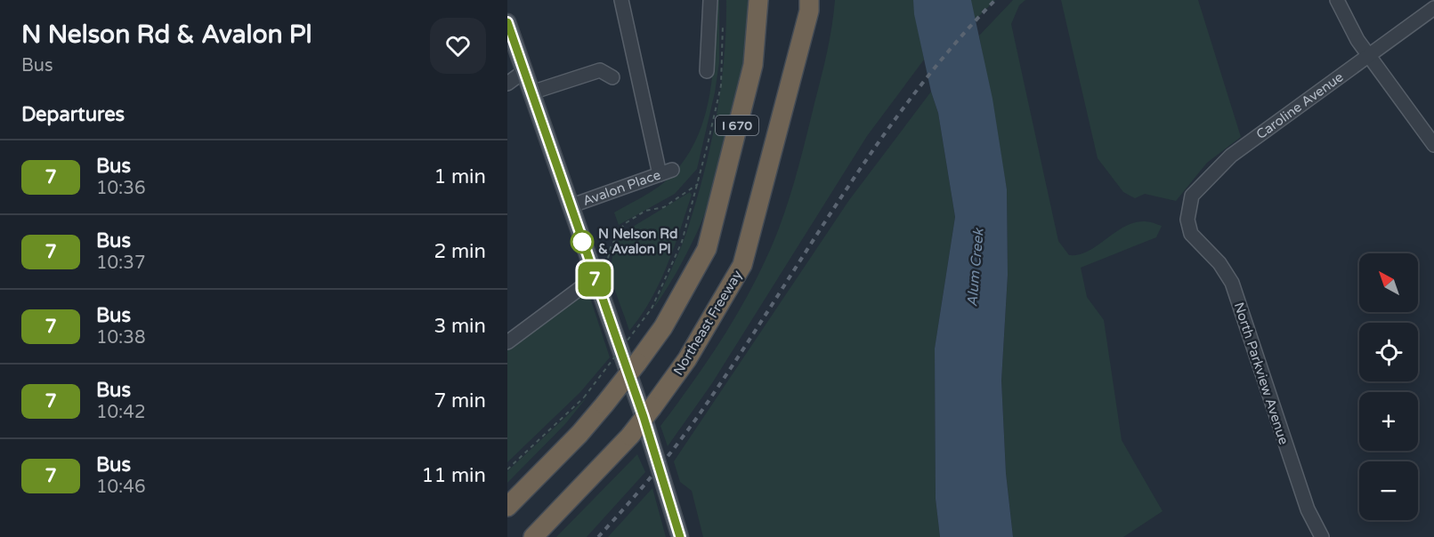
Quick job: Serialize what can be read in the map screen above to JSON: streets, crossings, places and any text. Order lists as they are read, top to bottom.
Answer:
{
  "streets": {
    "highway": ["I 670", "Northeast Freeway"],
    "street": ["Caroline Avenue", "Avalon Place", "North Parkview Avenue"]
  },
  "crossings": [
    ["Caroline Avenue", "North Parkview Avenue"]
  ],
  "water": ["Alum Creek"],
  "places": ["N Nelson Rd & Avalon Pl"],
  "lines": ["bus line 7"],
  "north": "top left",
  "page": {
    "heading": [
      ["N Nelson Rd & Avalon Pl", "Bus"],
      "Departures"
    ],
    "on_map": "7",
    "list": [
      {
        "mark": "7",
        "name": "Bus",
        "note": "10:36",
        "value": "1 min"
      },
      {
        "mark": "7",
        "name": "Bus",
        "note": "10:37",
        "value": "2 min"
      },
      {
        "mark": "7",
        "name": "Bus",
        "note": "10:38",
        "value": "3 min"
      },
      {
        "mark": "7",
        "name": "Bus",
        "note": "10:42",
        "value": "7 min"
      },
      {
        "mark": "7",
        "name": "Bus",
        "note": "10:46",
        "value": "11 min"
      }
    ],
    "map_buttons": ["+", "−"]
  }
}
